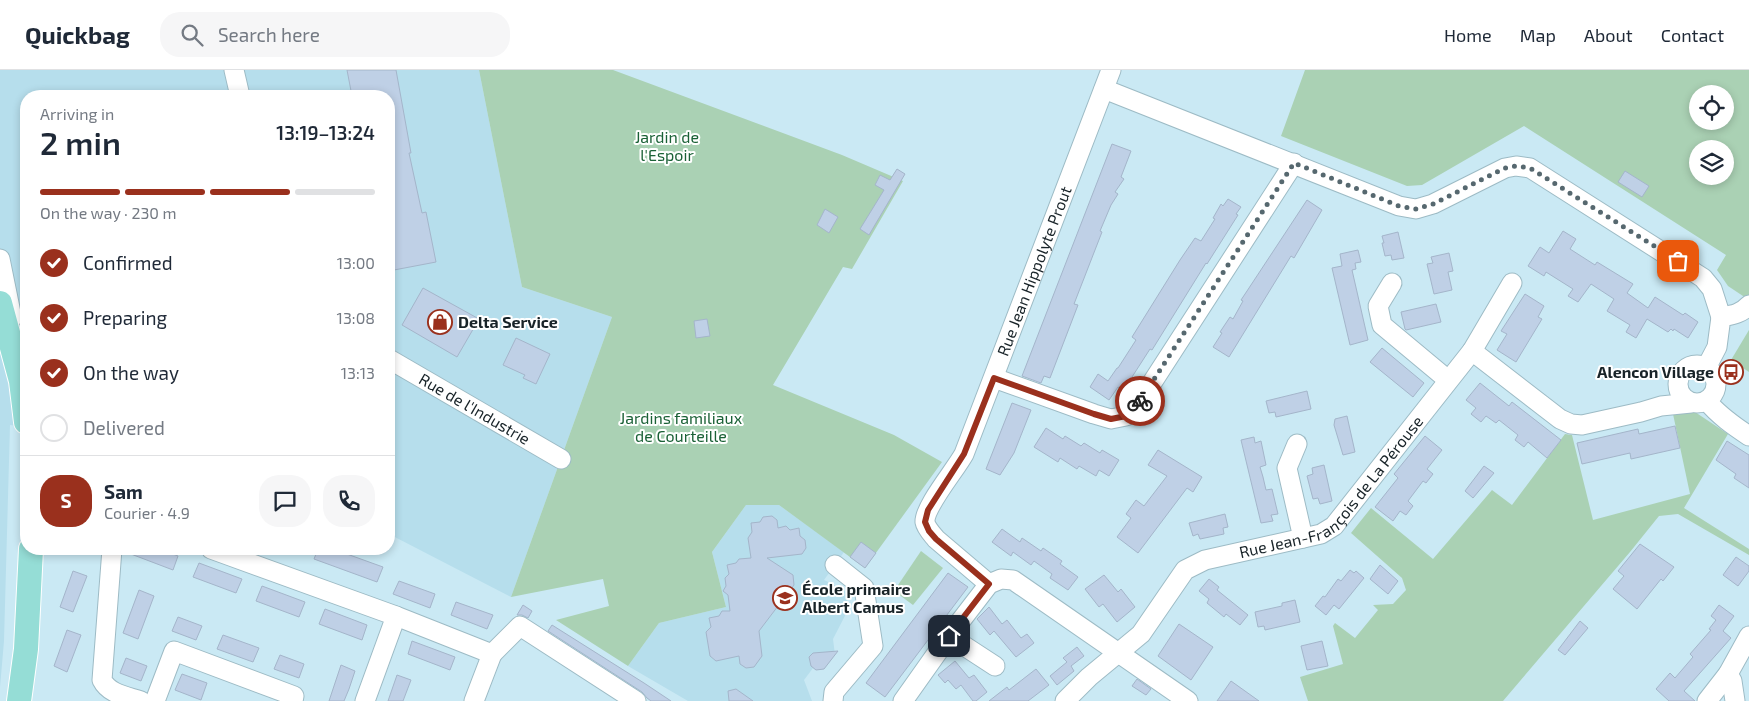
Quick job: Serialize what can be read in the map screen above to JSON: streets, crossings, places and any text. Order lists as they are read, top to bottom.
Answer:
{
  "streets": {
    "street": ["Rue Jean Hippolyte Prout", "Rue de l'Industrie", "Rue Jean-François de La Pérouse"]
  },
  "parks": ["Jardin de l'Espoir", "Jardins familiaux de Courteille"],
  "places": {
    "shop": ["Delta Service"],
    "bus stop": ["Alencon Village"],
    "school or university": ["École primaire Albert Camus"]
  },
  "page": {
    "header": "Quickbag",
    "search": "Search here",
    "nav": [
      "Home",
      "Map",
      "About",
      "Contact"
    ],
    "heading": ["2 min", "Arriving in", "13:19–13:24"],
    "panel": ["Sam", "Courier · 4.9"],
    "bar": "On the way · 230 m",
    "list": [
      ["Confirmed", "13:00"],
      ["Preparing", "13:08"],
      ["On the way", "13:13"],
      "Delivered"
    ],
    "round": "S"
  }
}
